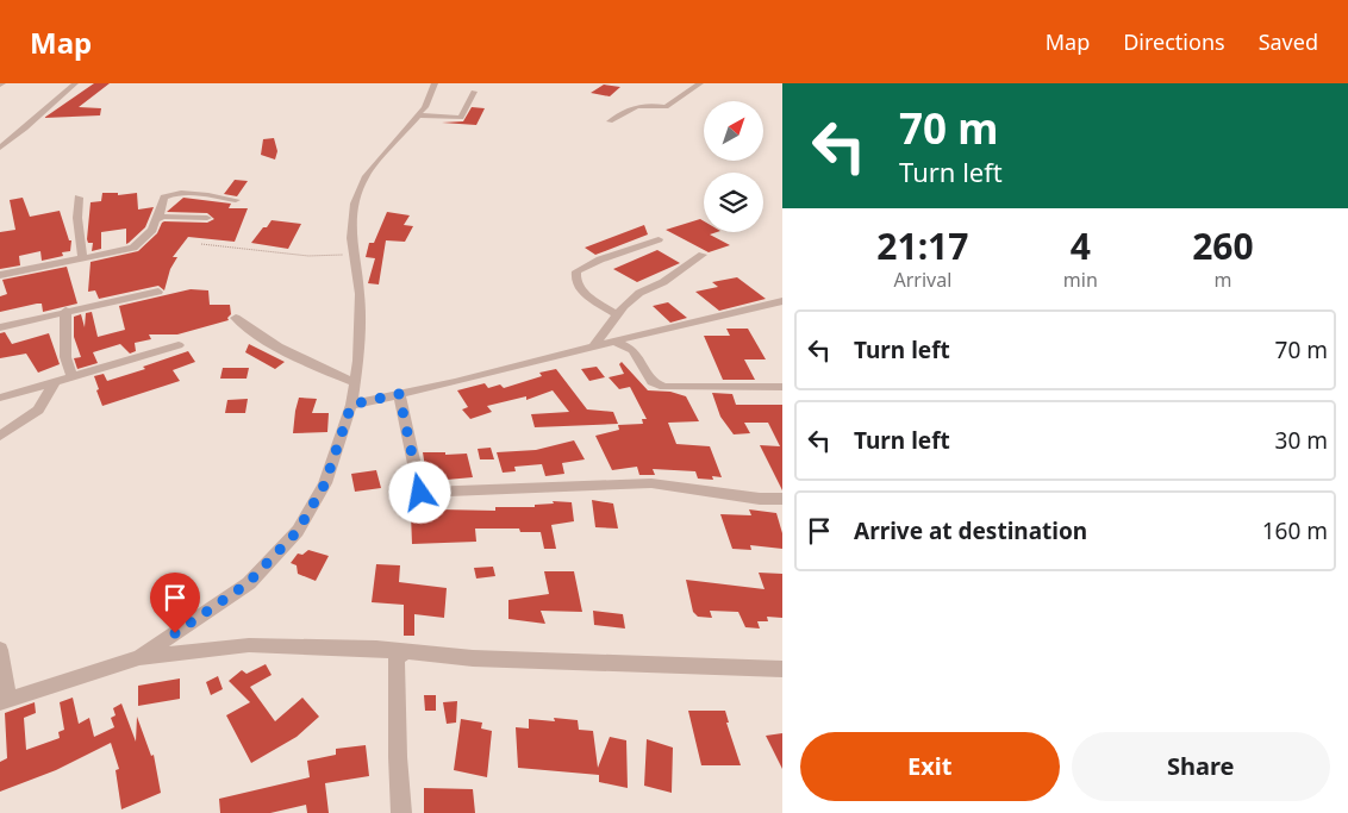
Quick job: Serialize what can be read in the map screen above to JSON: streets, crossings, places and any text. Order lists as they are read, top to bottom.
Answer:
{
  "north": "top right",
  "page": {
    "header": "Map",
    "nav": ["Map", "Directions", "Saved"],
    "turn": ["70 m", "Turn left"],
    "eta": [
      "21:17",
      "Arrival",
      "4",
      "min",
      "260",
      "m"
    ],
    "list": [
      {
        "name": "Turn left",
        "value": "70 m"
      },
      {
        "name": "Turn left",
        "value": "30 m"
      },
      {
        "name": "Arrive at destination",
        "value": "160 m"
      }
    ],
    "buttons": ["Exit", "Share"]
  }
}
